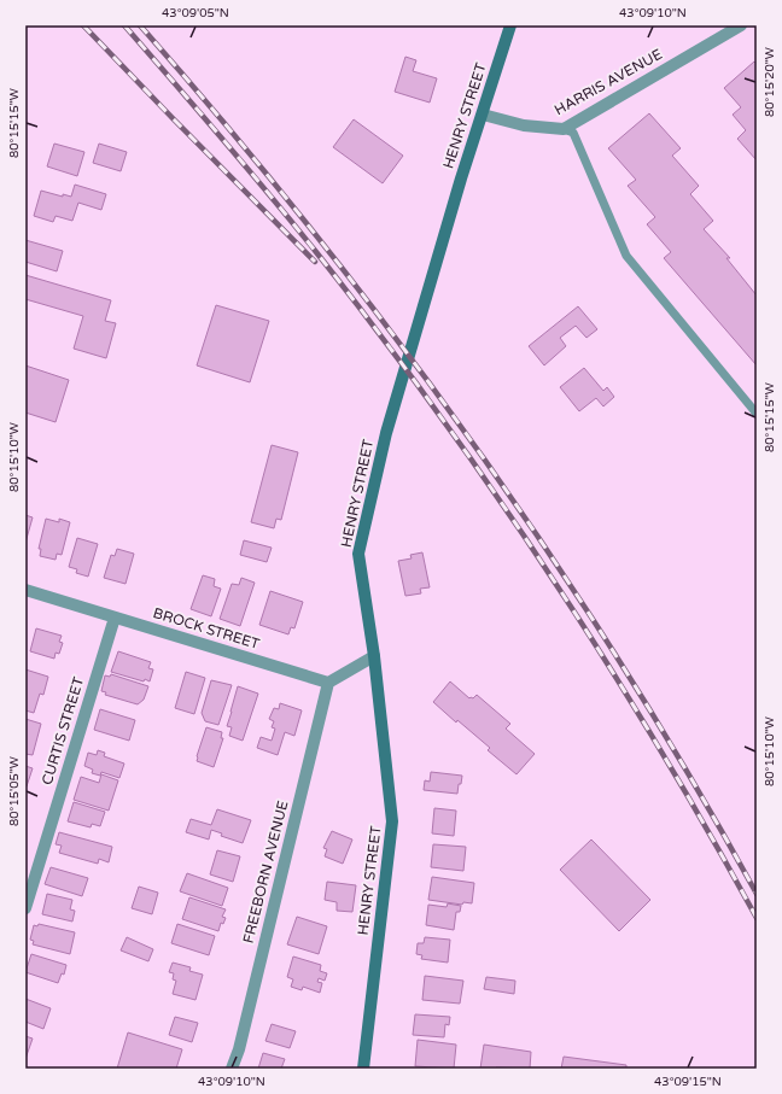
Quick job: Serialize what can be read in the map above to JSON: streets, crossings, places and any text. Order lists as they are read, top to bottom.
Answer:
{
  "streets": {
    "main road": ["HENRY STREET"],
    "street": [
      "HARRIS AVENUE",
      "BROCK STREET",
      "CURTIS STREET",
      "FREEBORN AVENUE"
    ]
  },
  "crossings": [
    ["HARRIS AVENUE", "HENRY STREET"],
    ["BROCK STREET", "CURTIS STREET"],
    ["BROCK STREET", "FREEBORN AVENUE"]
  ],
  "coordinates": [
    "43°09'05\"N",
    "43°09'10\"N",
    "80°15'20\"W",
    "80°15'15\"W",
    "80°15'10\"W",
    "80°15'05\"W",
    "43°09'15\"N"
  ]
}
